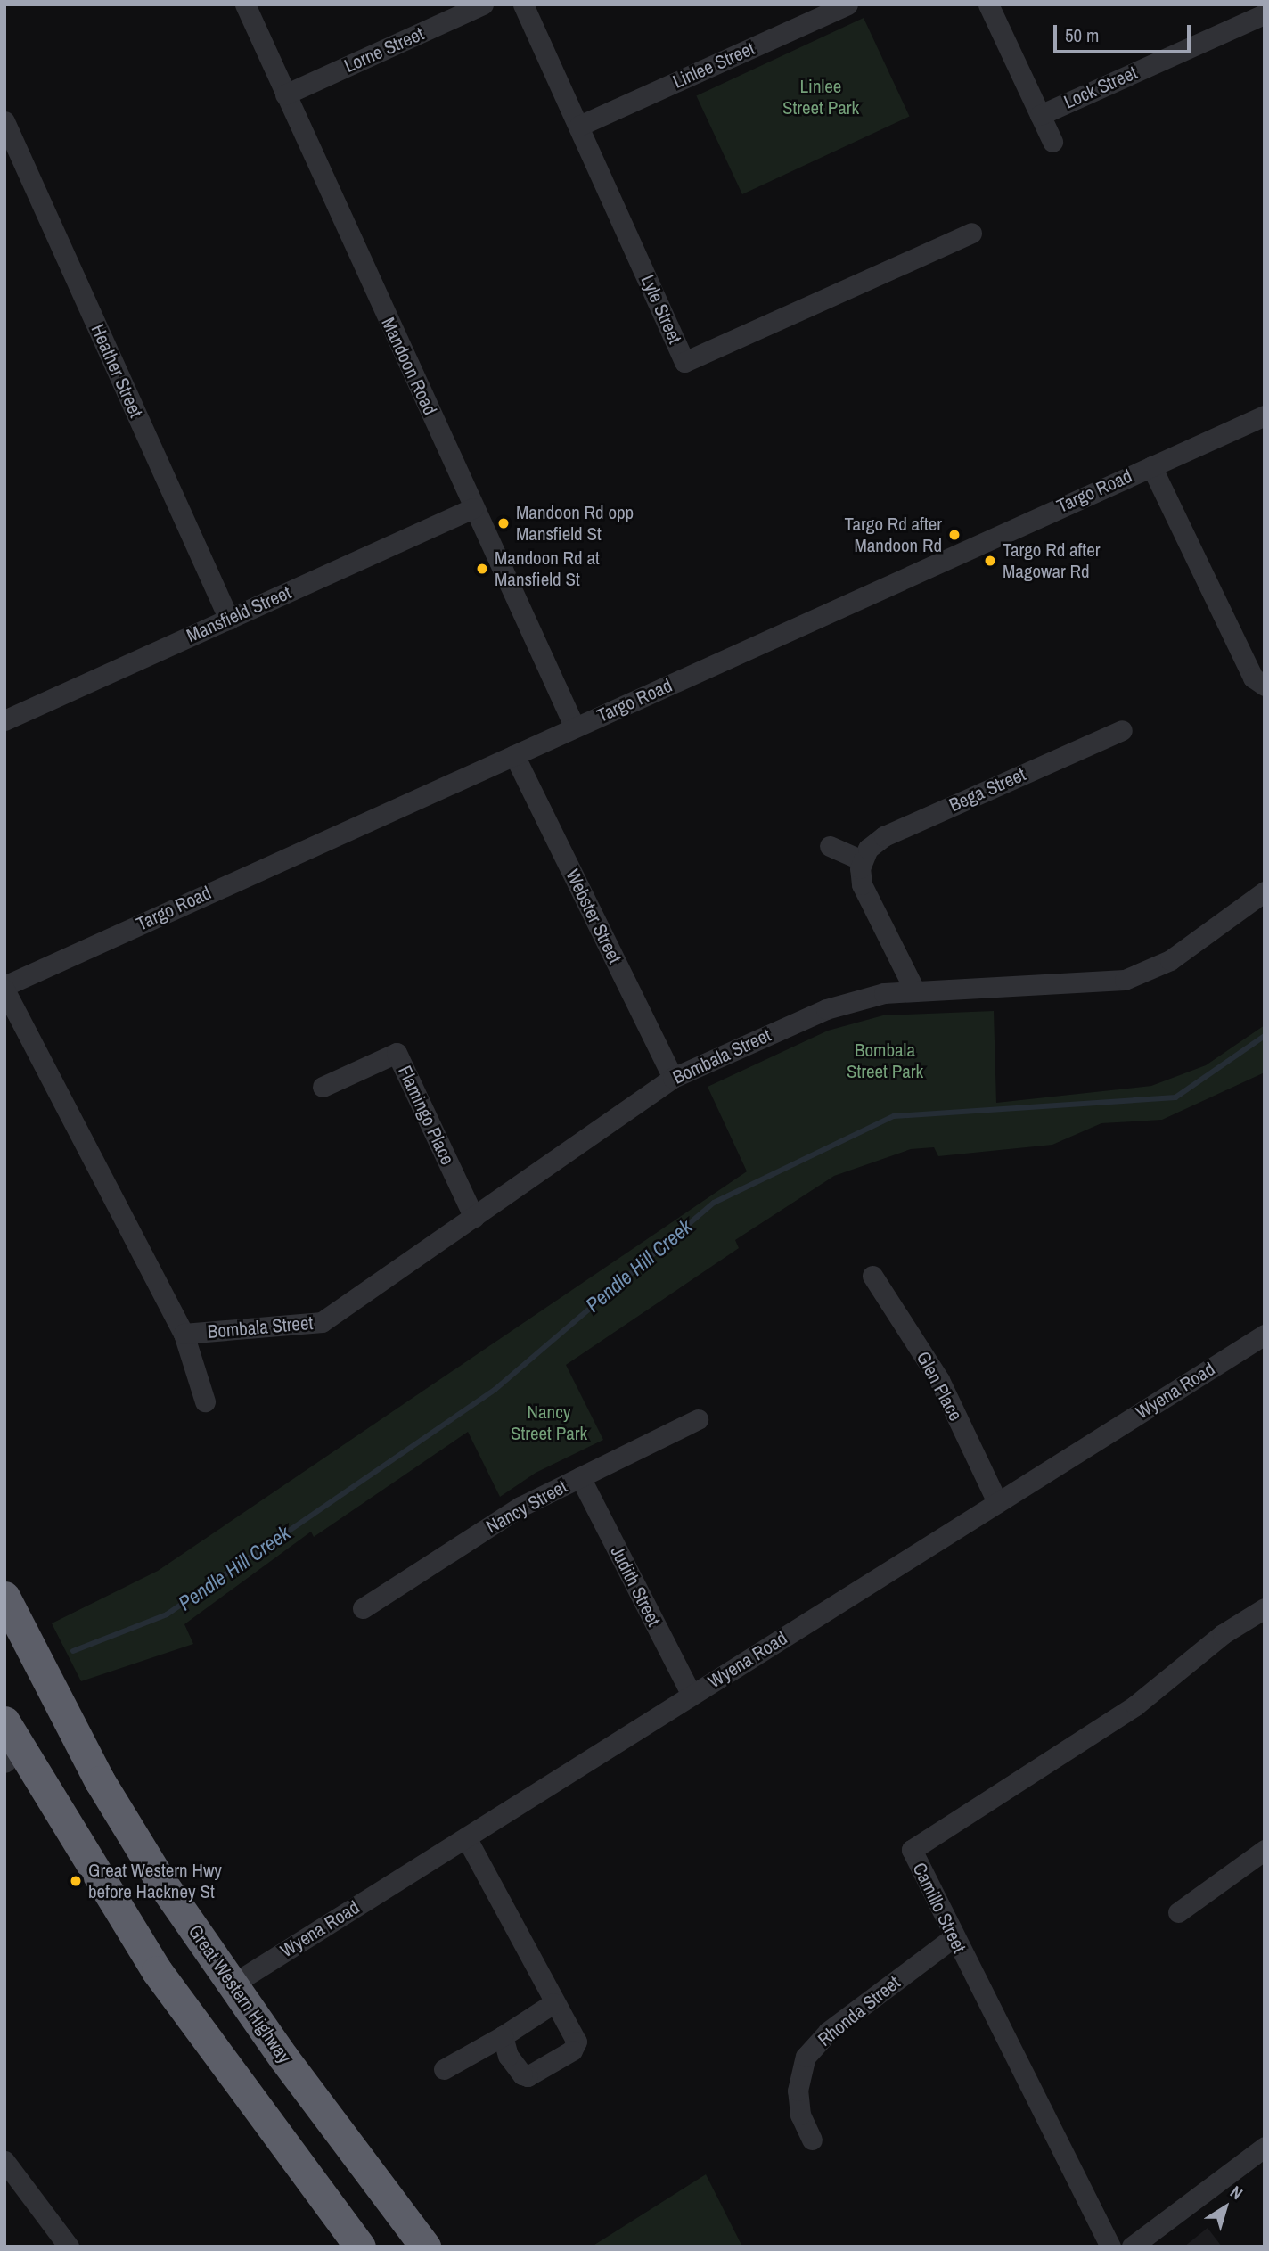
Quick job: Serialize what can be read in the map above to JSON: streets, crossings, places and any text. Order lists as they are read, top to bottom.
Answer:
{
  "streets": {
    "highway": ["Great Western Highway"],
    "street": [
      "Lorne Street",
      "Linlee Street",
      "Lock Street",
      "Lyle Street",
      "Mandoon Road",
      "Heather Street",
      "Targo Road",
      "Mansfield Street",
      "Bega Street",
      "Webster Street",
      "Bombala Street",
      "Flamingo Place",
      "Glen Place",
      "Wyena Road",
      "Nancy Street",
      "Judith Street",
      "Camillo Street",
      "Rhonda Street"
    ]
  },
  "crossings": [
    ["Lorne Street", "Mandoon Road"],
    ["Linlee Street", "Lyle Street"],
    ["Mandoon Road", "Targo Road"],
    ["Mandoon Road", "Mansfield Street"],
    ["Heather Street", "Mansfield Street"],
    ["Targo Road", "Webster Street"],
    ["Targo Road", "Bombala Street"],
    ["Webster Street", "Bombala Street"],
    ["Bombala Street", "Flamingo Place"],
    ["Glen Place", "Wyena Road"],
    ["Wyena Road", "Judith Street"],
    ["Wyena Road", "Great Western Highway"],
    ["Nancy Street", "Judith Street"],
    ["Camillo Street", "Rhonda Street"]
  ],
  "water": ["Pendle Hill Creek"],
  "parks": ["Linlee Street Park", "Bombala Street Park", "Nancy Street Park"],
  "places": [
    "Mandoon Rd opp Mansfield St",
    "Targo Rd after Mandoon Rd",
    "Targo Rd after Magowar Rd",
    "Mandoon Rd at Mansfield St",
    "Great Western Hwy before Hackney St"
  ],
  "scale_bar": "50 m",
  "north": "top right"
}
